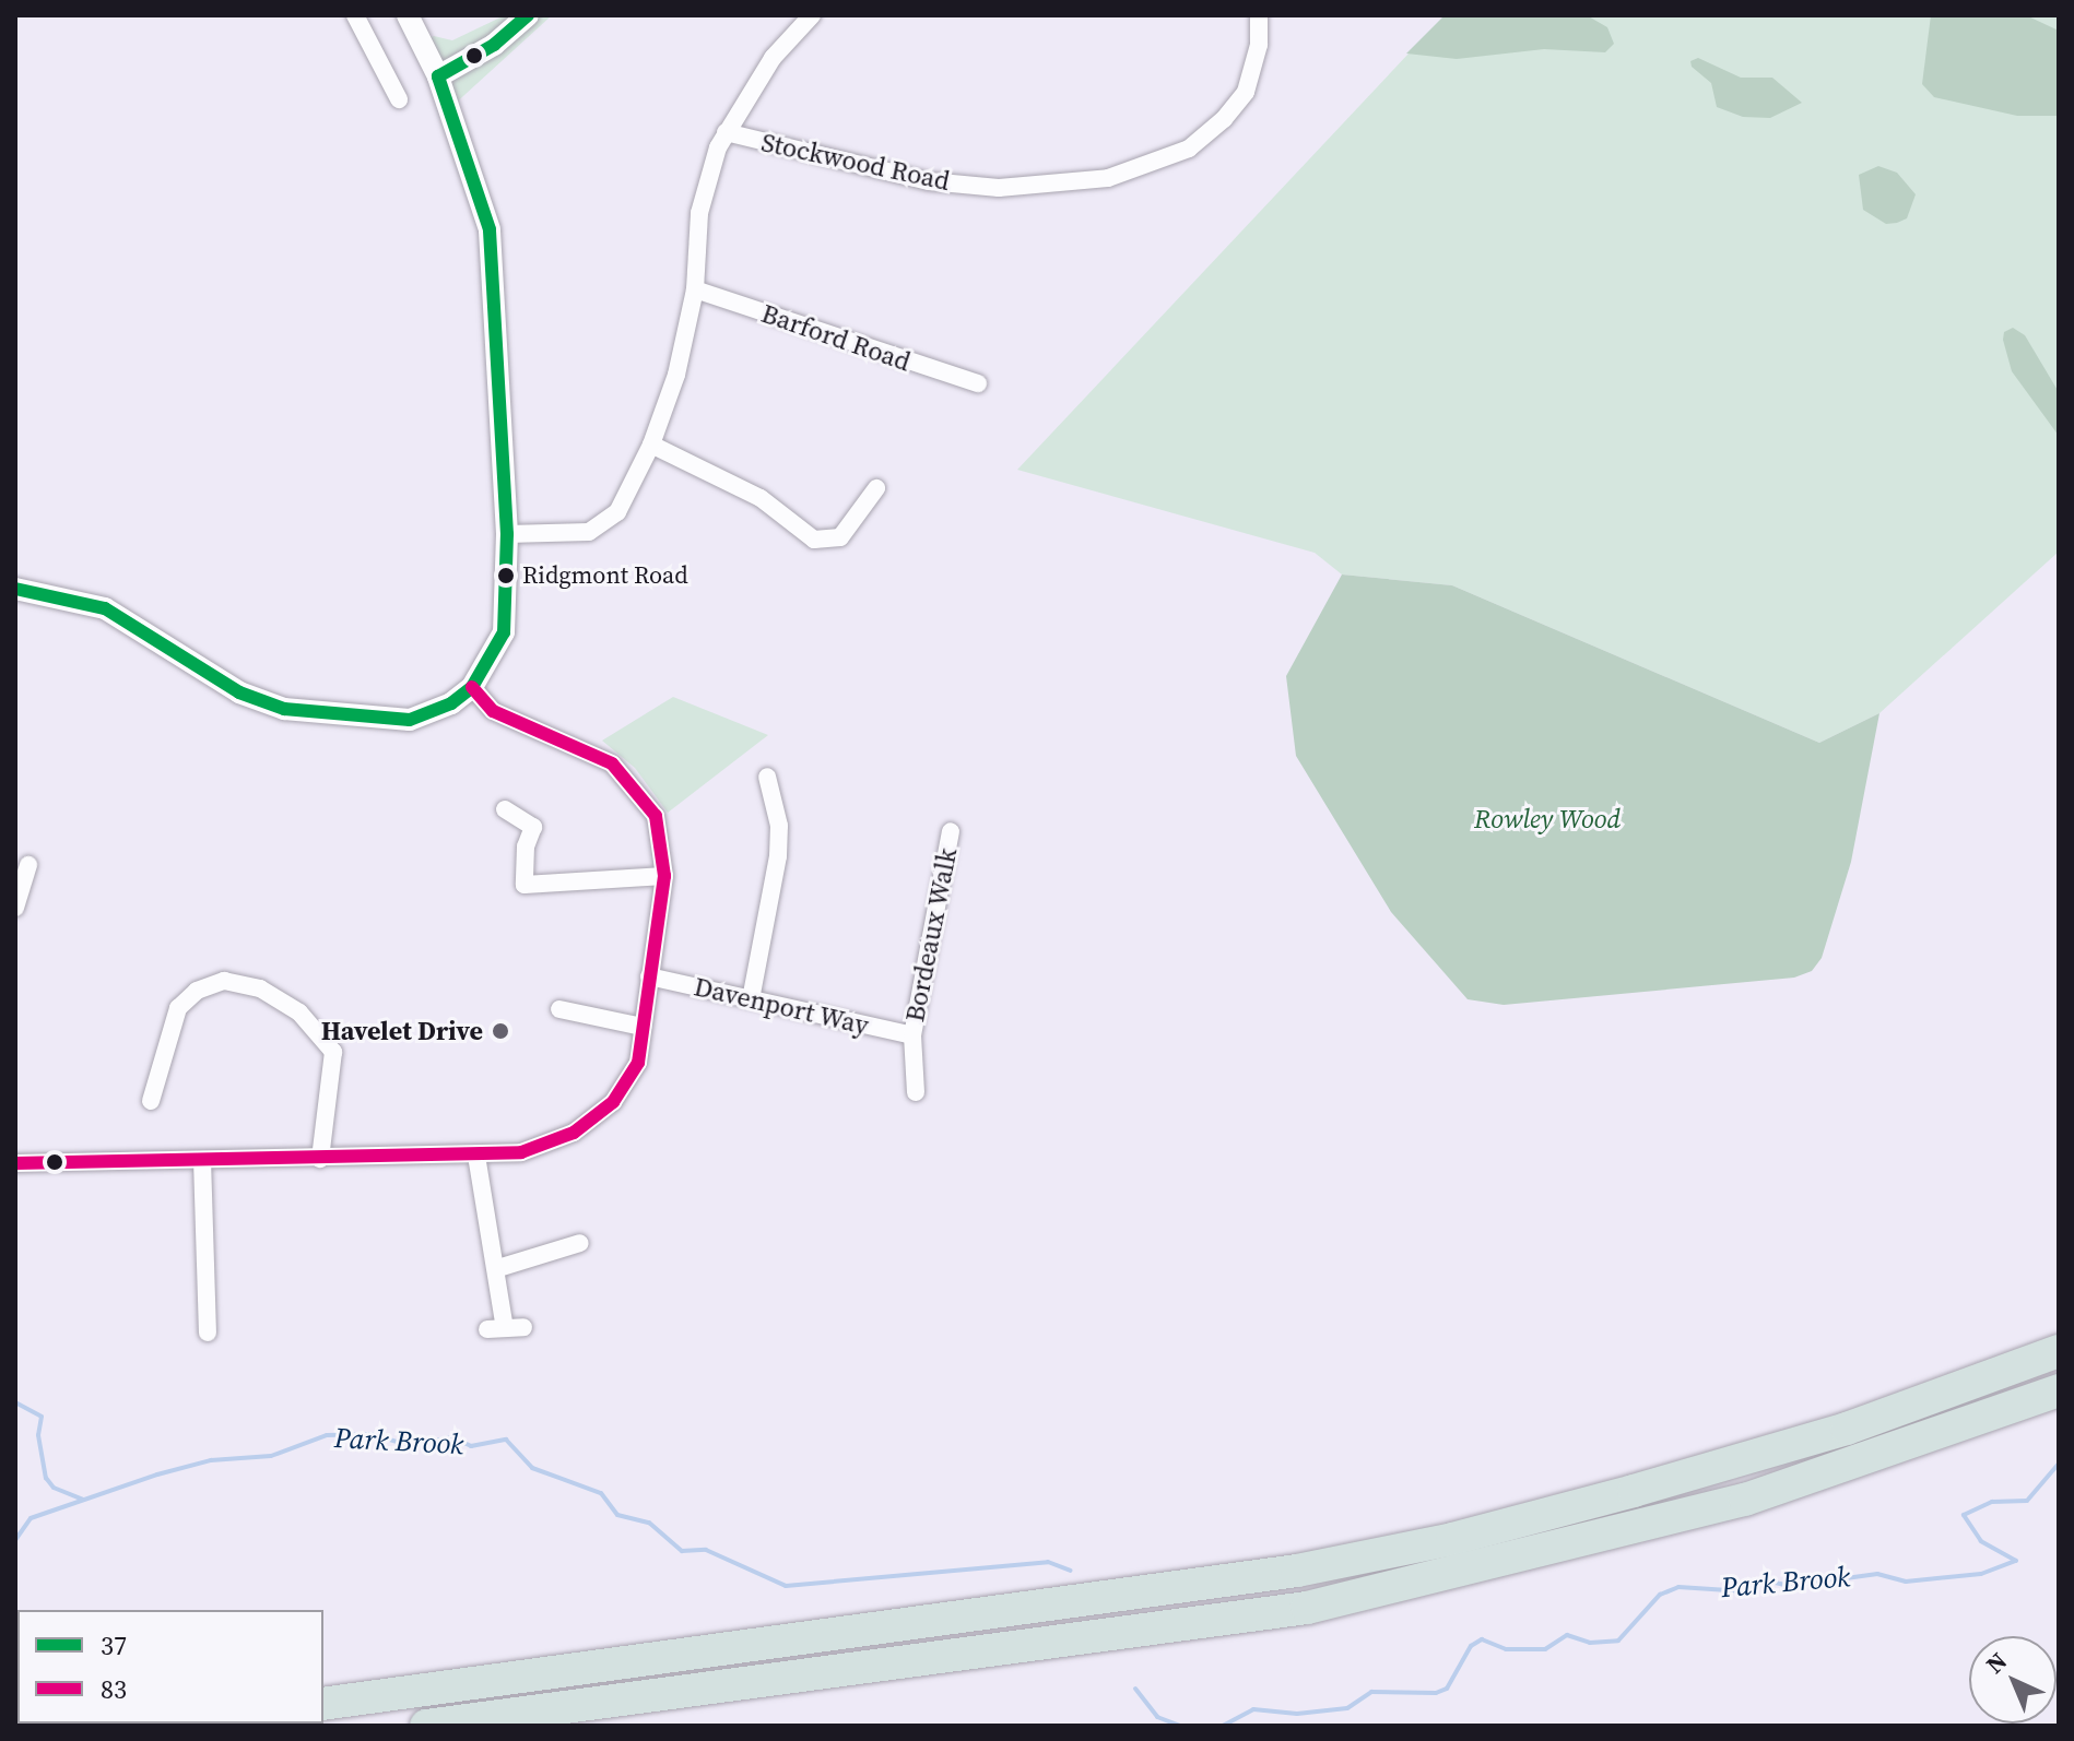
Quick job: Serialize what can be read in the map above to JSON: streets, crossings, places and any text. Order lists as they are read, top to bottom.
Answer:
{
  "streets": {
    "street": [
      "Stockwood Road",
      "Barford Road",
      "Bordeaux Walk",
      "Davenport Way"
    ]
  },
  "crossings": [
    ["Bordeaux Walk", "Davenport Way"]
  ],
  "water": ["Park Brook"],
  "parks": ["Rowley Wood"],
  "places": ["Ridgmont Road", "Havelet Drive"],
  "lines": ["transit line 37", "transit line 83"],
  "legend": ["37", "83"],
  "north": "top left"
}
